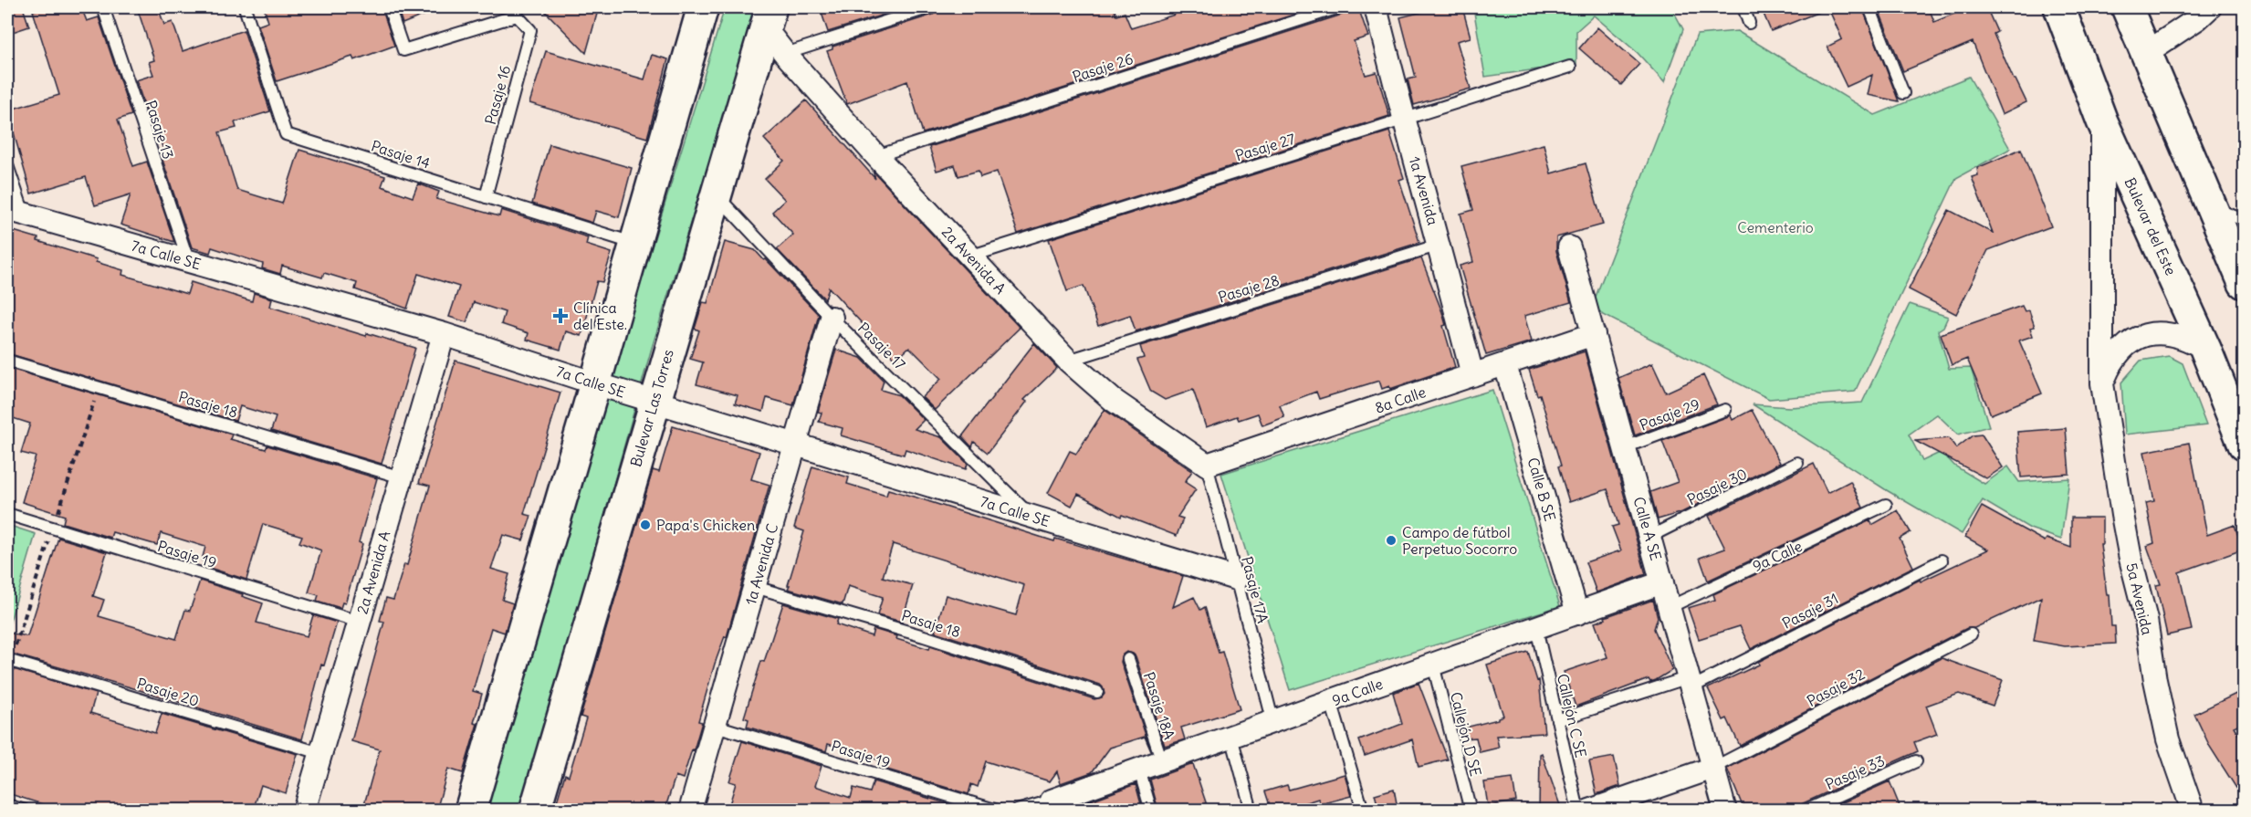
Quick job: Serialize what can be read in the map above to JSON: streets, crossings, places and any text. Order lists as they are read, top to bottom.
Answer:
{
  "streets": {
    "main road": ["Bulevar del Este", "Bulevar Las Torres"],
    "street": [
      "1a Avenida",
      "7a Calle SE",
      "2a Avenida A",
      "8a Calle",
      "Calle B SE",
      "Calle A SE",
      "9a Calle",
      "1a Avenida C",
      "5a Avenida"
    ],
    "lane": [
      "Pasaje 26",
      "Pasaje 16",
      "Pasaje 13",
      "Pasaje 27",
      "Pasaje 14",
      "Pasaje 28",
      "Pasaje 17",
      "Pasaje 18",
      "Pasaje 29",
      "Pasaje 30",
      "Pasaje 19",
      "Pasaje 17A",
      "Pasaje 31",
      "Pasaje 32",
      "Pasaje 20",
      "Pasaje 18A",
      "Callejón C SE",
      "Callejón D SE",
      "Pasaje 33"
    ]
  },
  "crossings": [
    ["Pasaje 26", "2a Avenida A"],
    ["Pasaje 16", "Pasaje 14"],
    ["Pasaje 13", "7a Calle SE"],
    ["Pasaje 27", "1a Avenida"],
    ["Pasaje 27", "2a Avenida A"],
    ["1a Avenida", "Pasaje 28"],
    ["1a Avenida", "8a Calle"],
    ["Bulevar del Este", "5a Avenida"],
    ["7a Calle SE", "2a Avenida A"],
    ["7a Calle SE", "Pasaje 17"],
    ["7a Calle SE", "Bulevar Las Torres"],
    ["7a Calle SE", "1a Avenida C"],
    ["7a Calle SE", "Pasaje 17A"],
    ["2a Avenida A", "Pasaje 28"],
    ["2a Avenida A", "8a Calle"],
    ["2a Avenida A", "Pasaje 18"],
    ["2a Avenida A", "Bulevar Las Torres"],
    ["2a Avenida A", "Pasaje 19"],
    ["2a Avenida A", "Pasaje 17A"],
    ["2a Avenida A", "Pasaje 20"],
    ["Pasaje 17", "Bulevar Las Torres"],
    ["Pasaje 17", "1a Avenida C"],
    ["8a Calle", "Calle B SE"],
    ["8a Calle", "Calle A SE"],
    ["8a Calle", "Pasaje 17A"],
    ["Pasaje 18", "1a Avenida C"],
    ["Pasaje 29", "Calle A SE"],
    ["Pasaje 30", "Calle A SE"],
    ["Calle B SE", "9a Calle"],
    ["Calle A SE", "9a Calle"],
    ["Calle A SE", "Pasaje 31"],
    ["Calle A SE", "Pasaje 32"],
    ["Pasaje 19", "1a Avenida C"],
    ["9a Calle", "Pasaje 17A"],
    ["9a Calle", "Pasaje 18A"],
    ["9a Calle", "Callejón C SE"],
    ["9a Calle", "Callejón D SE"],
    ["Pasaje 31", "Callejón C SE"]
  ],
  "parks": ["Cementerio"],
  "places": {
    "health": ["Clínica del Este."],
    "other": ["Papa's Chicken", "Campo de fútbol Perpetuo Socorro"]
  }
}
